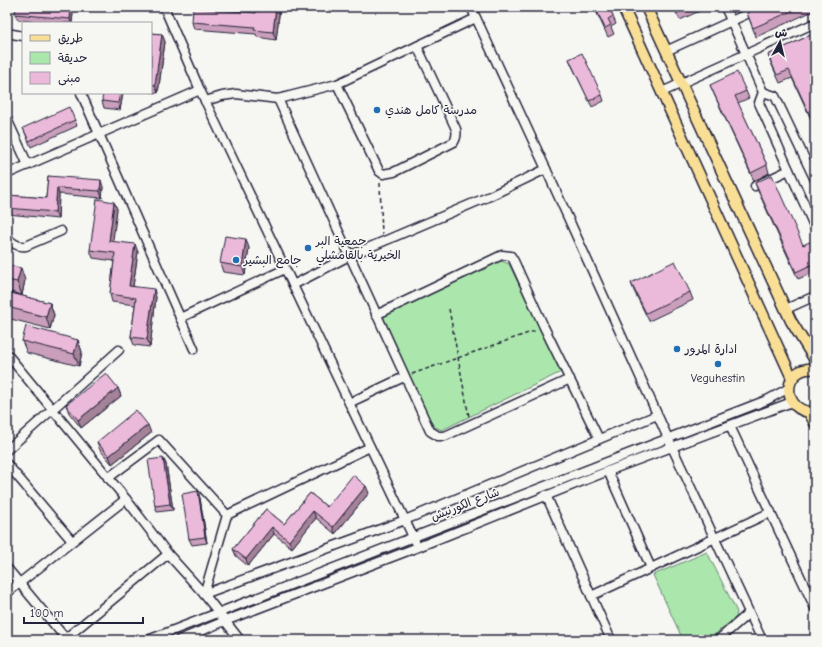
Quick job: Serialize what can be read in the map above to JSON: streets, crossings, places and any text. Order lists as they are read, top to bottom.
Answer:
{
  "streets": {
    "street": ["شارع الكورنيش"]
  },
  "places": [
    "مدرسة كامل هندي",
    "جمعية البر الخيرية بالقامشلي",
    "جامع البشير",
    "ادارة المرور",
    "Veguhestin"
  ],
  "legend": ["طريق", "حديقة", "مبنى"],
  "scale_bar": "100 m",
  "north": "top"
}
